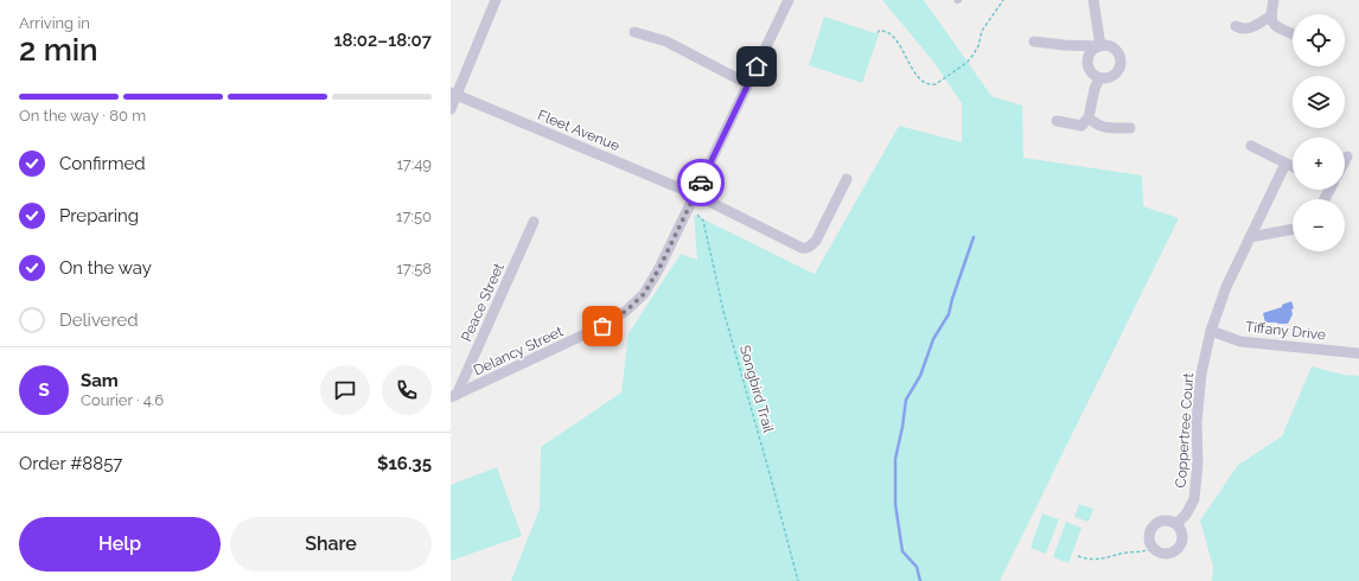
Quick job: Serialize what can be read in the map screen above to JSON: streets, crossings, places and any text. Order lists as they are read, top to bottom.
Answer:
{
  "streets": {
    "street": [
      "Fleet Avenue",
      "Peace Street",
      "Tiffany Drive",
      "Delancy Street",
      "Coppertree Court"
    ],
    "path": ["Songbird Trail"]
  },
  "crossings": [
    ["Fleet Avenue", "Delancy Street"],
    ["Peace Street", "Delancy Street"],
    ["Tiffany Drive", "Coppertree Court"],
    ["Delancy Street", "Songbird Trail"]
  ],
  "page": {
    "heading": ["2 min", "Arriving in", "18:02–18:07"],
    "panel": [
      "Sam",
      "Courier · 4.6",
      "Order #8857",
      "$16.35"
    ],
    "map_buttons": ["+", "−"],
    "bar": "On the way · 80 m",
    "list": [
      ["Confirmed", "17:49"],
      ["Preparing", "17:50"],
      ["On the way", "17:58"],
      "Delivered"
    ],
    "round": "S",
    "buttons": ["Help", "Share"]
  }
}
